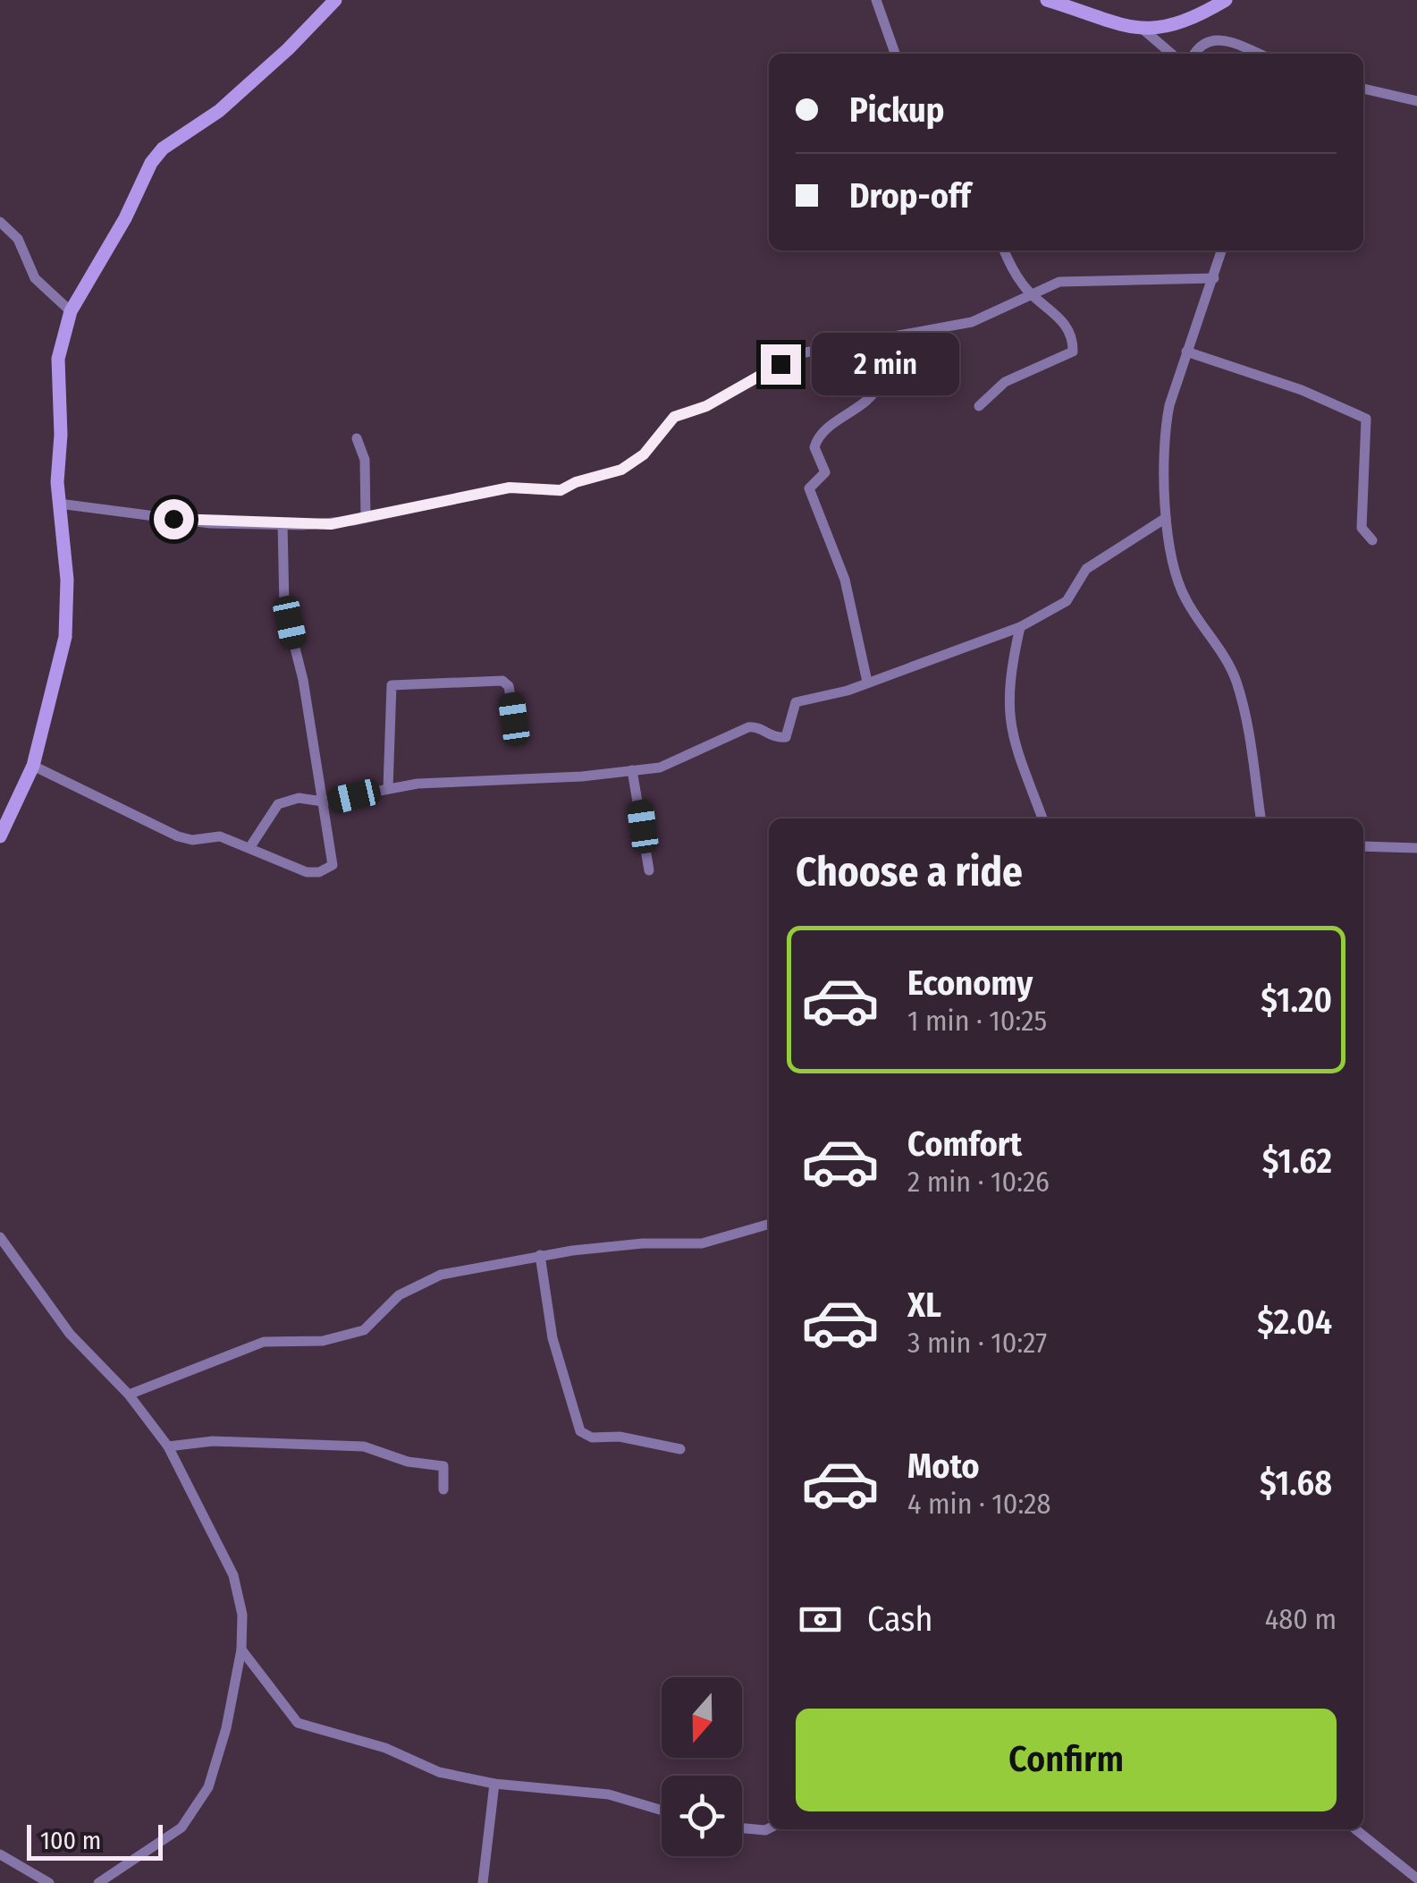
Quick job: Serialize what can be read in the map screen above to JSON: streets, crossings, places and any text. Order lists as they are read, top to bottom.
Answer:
{
  "scale_bar": "100 m",
  "north": "bottom",
  "page": {
    "banner": ["Pickup", "Drop-off"],
    "bubble": "2 min",
    "heading": "Choose a ride",
    "list": [
      {
        "name": "Economy",
        "note": "1 min · 10:25",
        "value": "$1.20"
      },
      {
        "name": "Comfort",
        "note": "2 min · 10:26",
        "value": "$1.62"
      },
      {
        "name": "XL",
        "note": "3 min · 10:27",
        "value": "$2.04"
      },
      {
        "name": "Moto",
        "note": "4 min · 10:28",
        "value": "$1.68"
      }
    ],
    "pay": ["Cash", "480 m"],
    "buttons": "Confirm",
    "scale": "100 m"
  }
}
